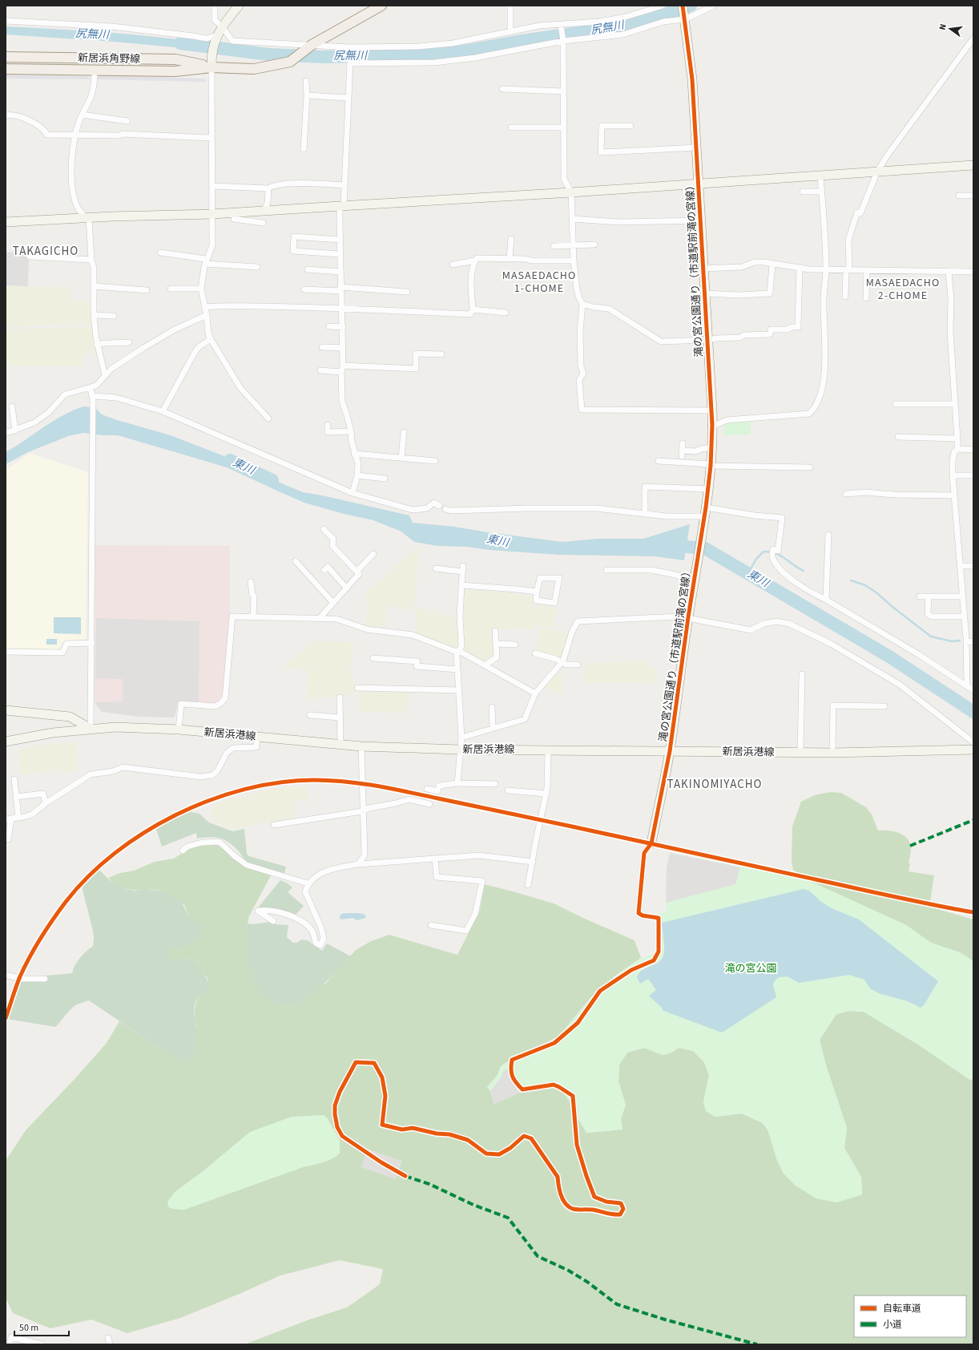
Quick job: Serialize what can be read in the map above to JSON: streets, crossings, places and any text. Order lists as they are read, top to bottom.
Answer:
{
  "streets": {
    "main road": ["新居浜角野線"],
    "street": ["滝の宮公園通り（市道駅前滝の宮線）", "新居浜港線"]
  },
  "crossings": [
    ["滝の宮公園通り（市道駅前滝の宮線）", "新居浜港線"]
  ],
  "districts": [
    "TAKAGICHO",
    "MASAEDACHO 1-CHOME",
    "MASAEDACHO 2-CHOME",
    "TAKINOMIYACHO"
  ],
  "water": ["尻無川", "東川"],
  "parks": ["滝の宮公園"],
  "legend": ["自転車道", "小道"],
  "scale_bar": "50 m",
  "north": "left"
}
